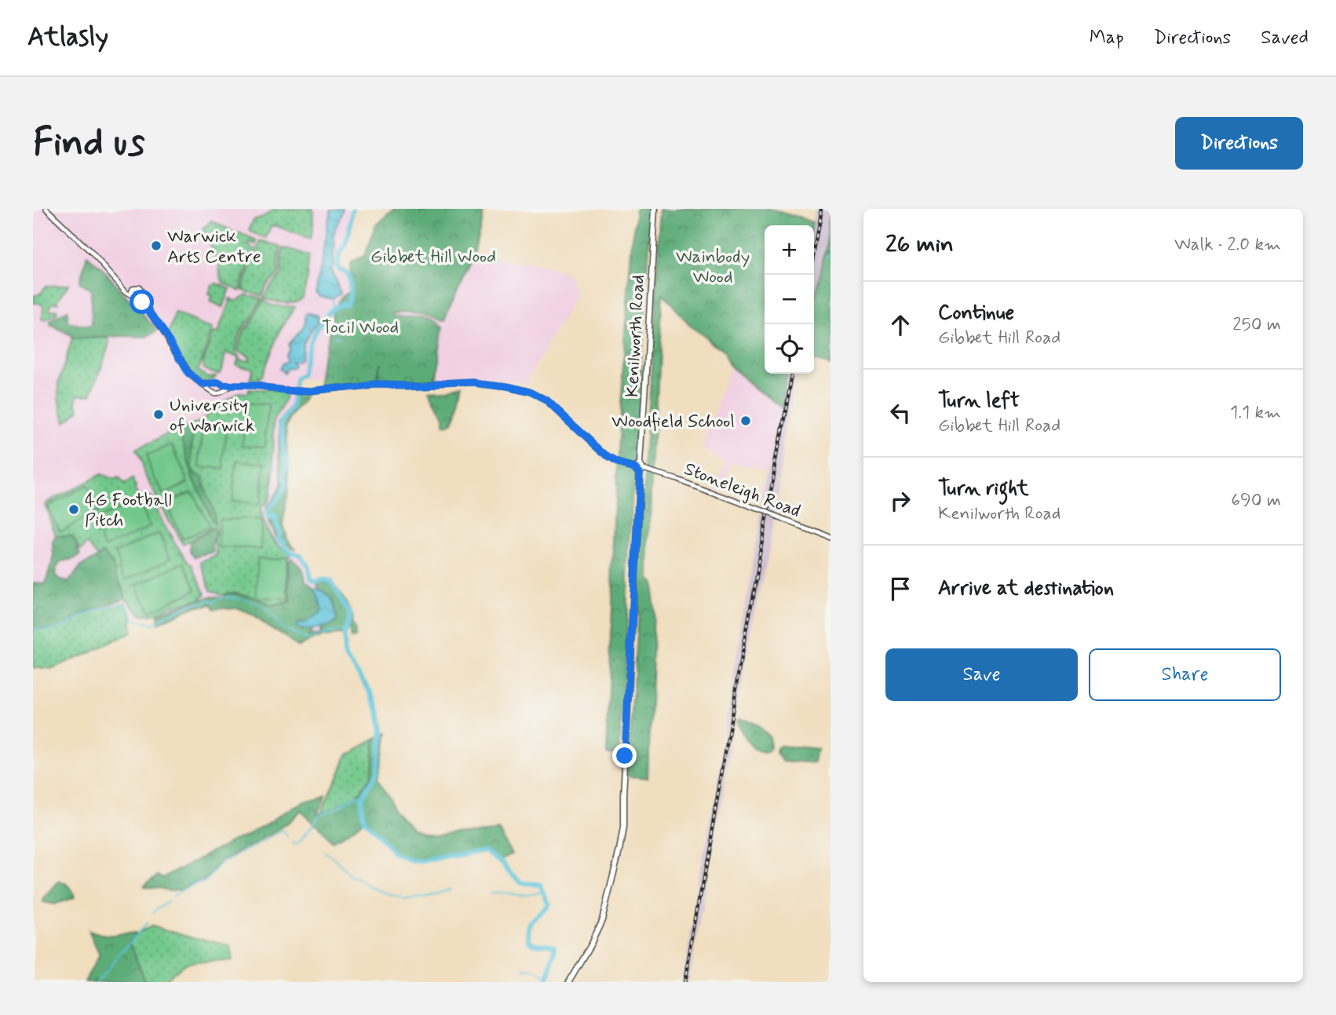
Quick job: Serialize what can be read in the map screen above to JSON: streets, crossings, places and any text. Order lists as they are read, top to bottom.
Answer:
{
  "streets": {
    "main road": ["Kenilworth Road"],
    "street": ["Stoneleigh Road"]
  },
  "crossings": [
    ["Kenilworth Road", "Stoneleigh Road"]
  ],
  "parks": ["Gibbet Hill Wood", "Wainbody Wood", "Tocil Wood"],
  "places": [
    "Warwick Arts Centre",
    "University of Warwick",
    "Woodfield School",
    "4G Football Pitch"
  ],
  "page": {
    "header": "Atlasly",
    "nav": ["Map", "Directions", "Saved"],
    "buttons": [
      "Directions",
      ["Save", "Share"]
    ],
    "title": "Find us",
    "heading": ["26 min", "Walk · 2.0 km"],
    "map_buttons": ["+", "−"],
    "list": [
      ["Continue", "Gibbet Hill Road", "250 m"],
      ["Turn left", "Gibbet Hill Road", "1.1 km"],
      ["Turn right", "Kenilworth Road", "690 m"],
      "Arrive at destination"
    ]
  }
}
